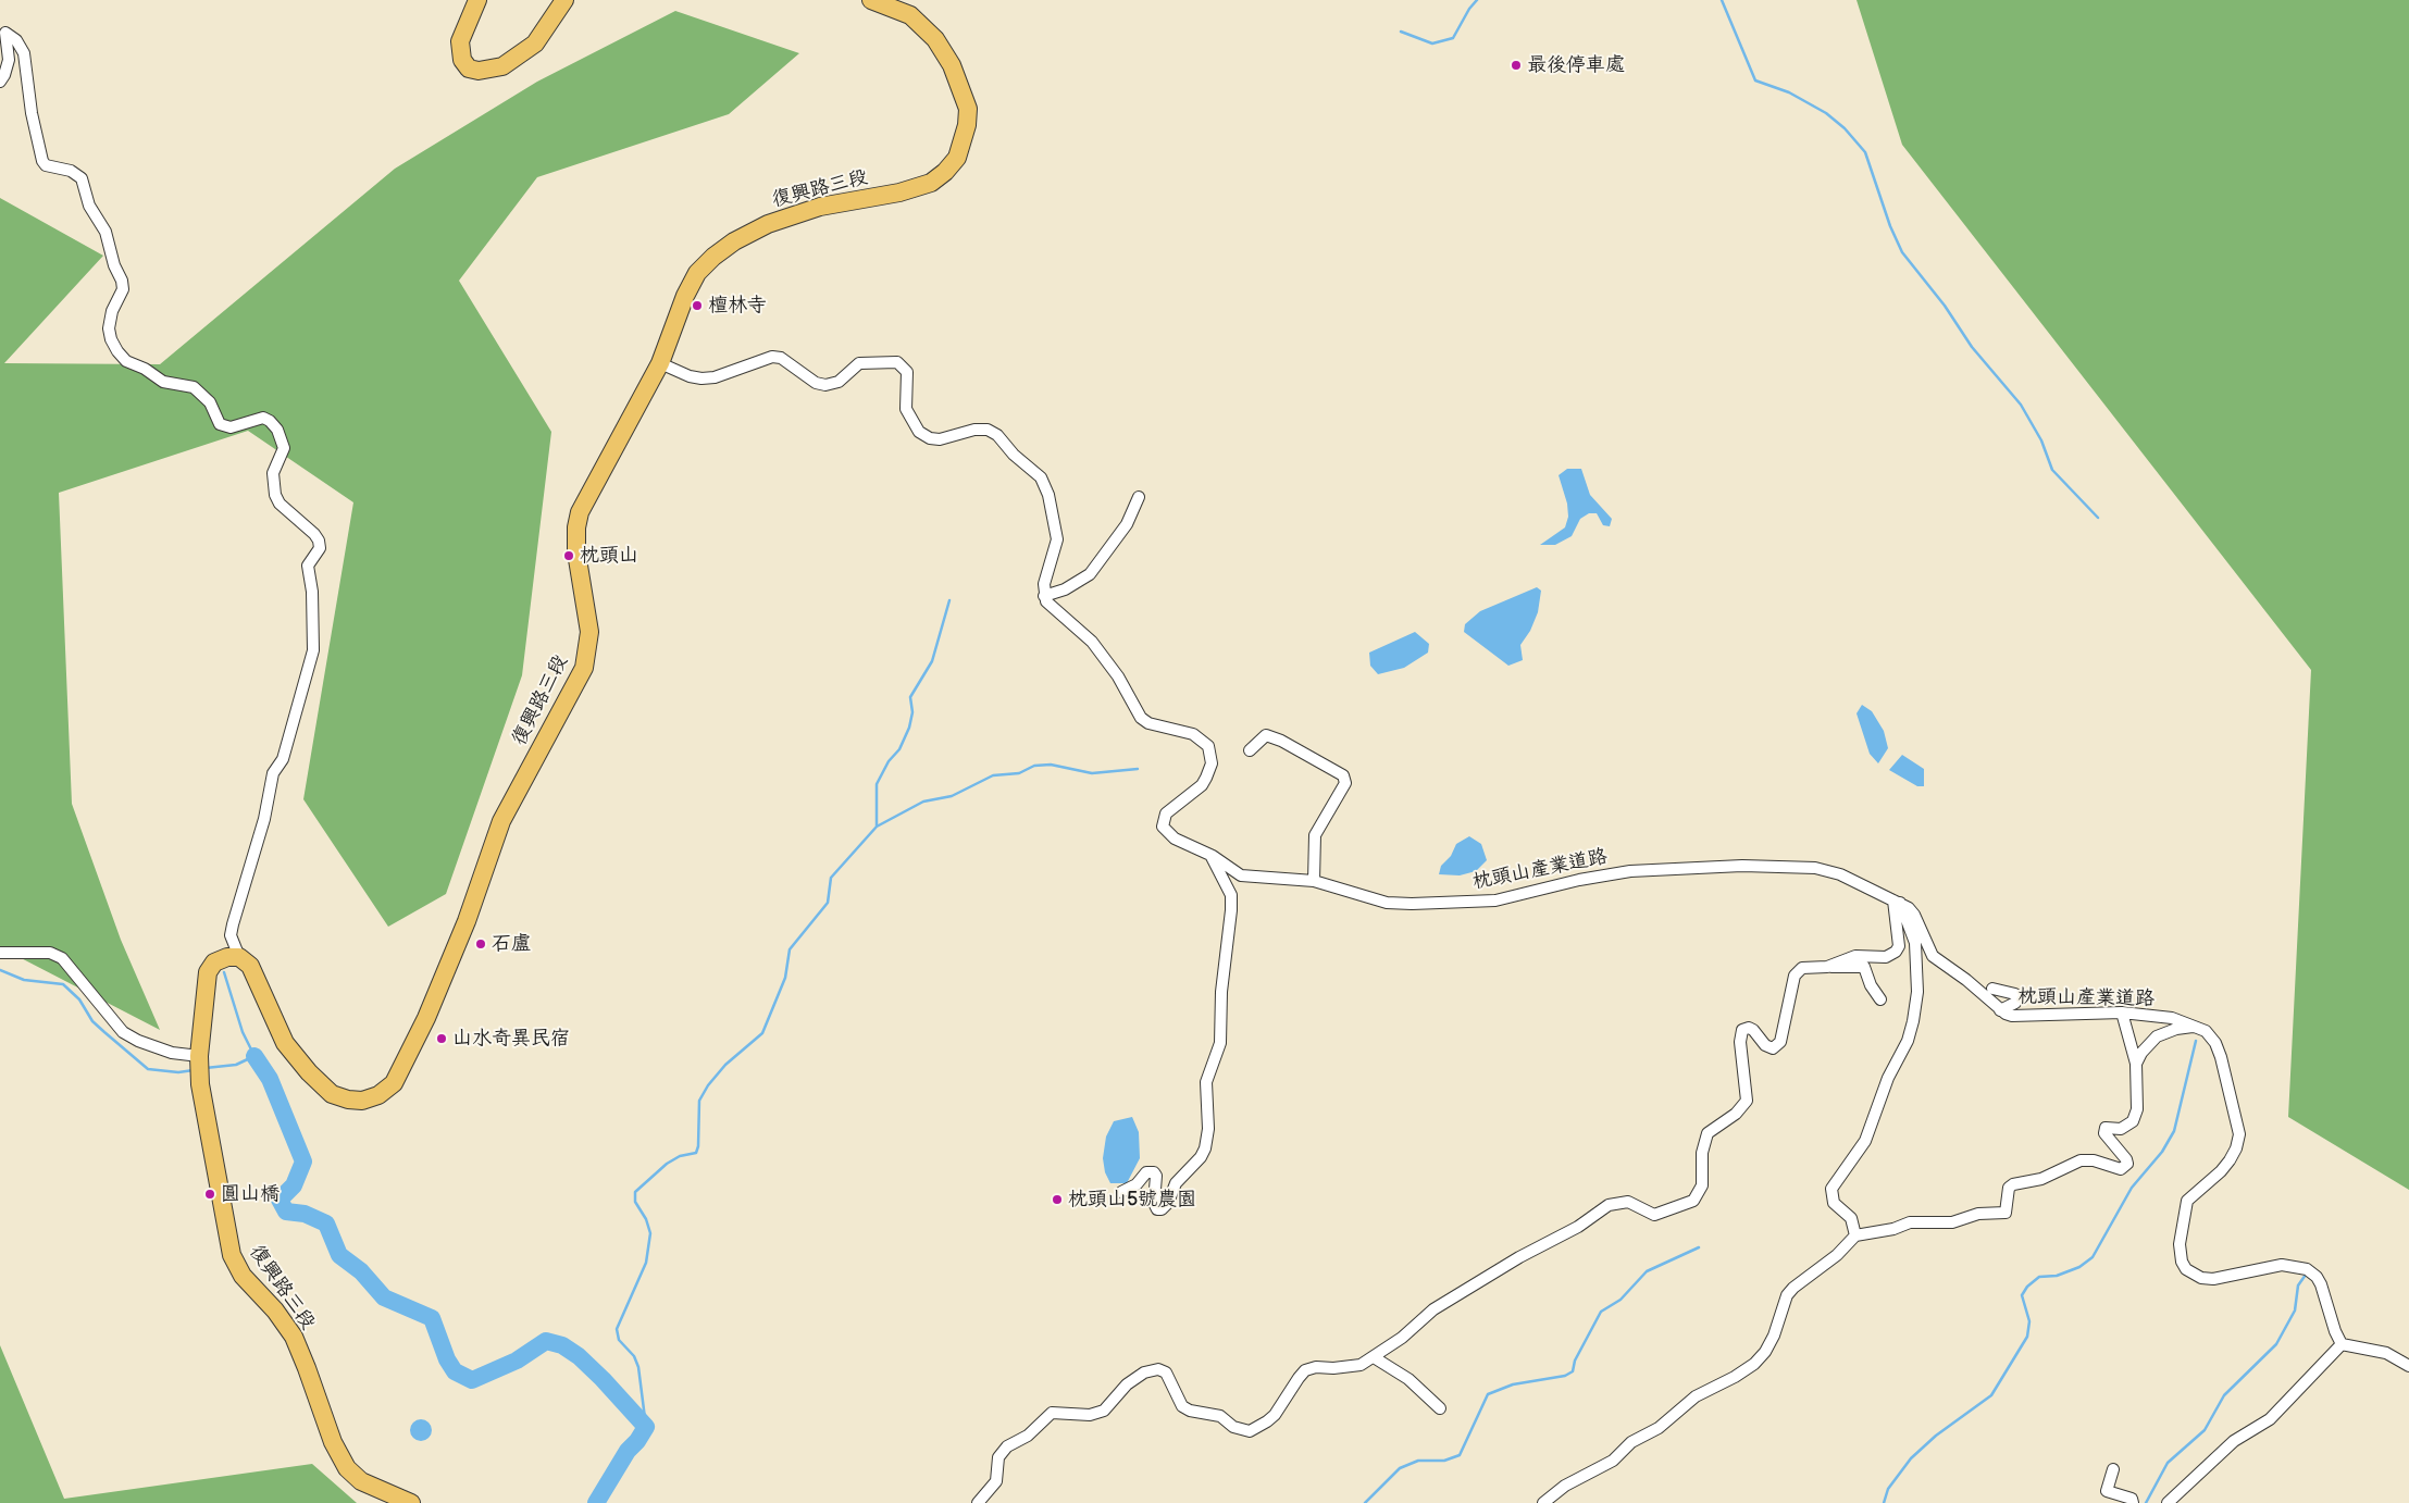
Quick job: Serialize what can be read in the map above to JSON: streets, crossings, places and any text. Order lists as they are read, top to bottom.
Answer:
{
  "streets": {
    "main road": ["復興路三段"],
    "street": ["枕頭山產業道路"]
  },
  "places": [
    "最後停車處",
    "檀林寺",
    "枕頭山",
    "石盧",
    "山水奇異民宿",
    "圓山橋",
    "枕頭山5號農園"
  ]
}
